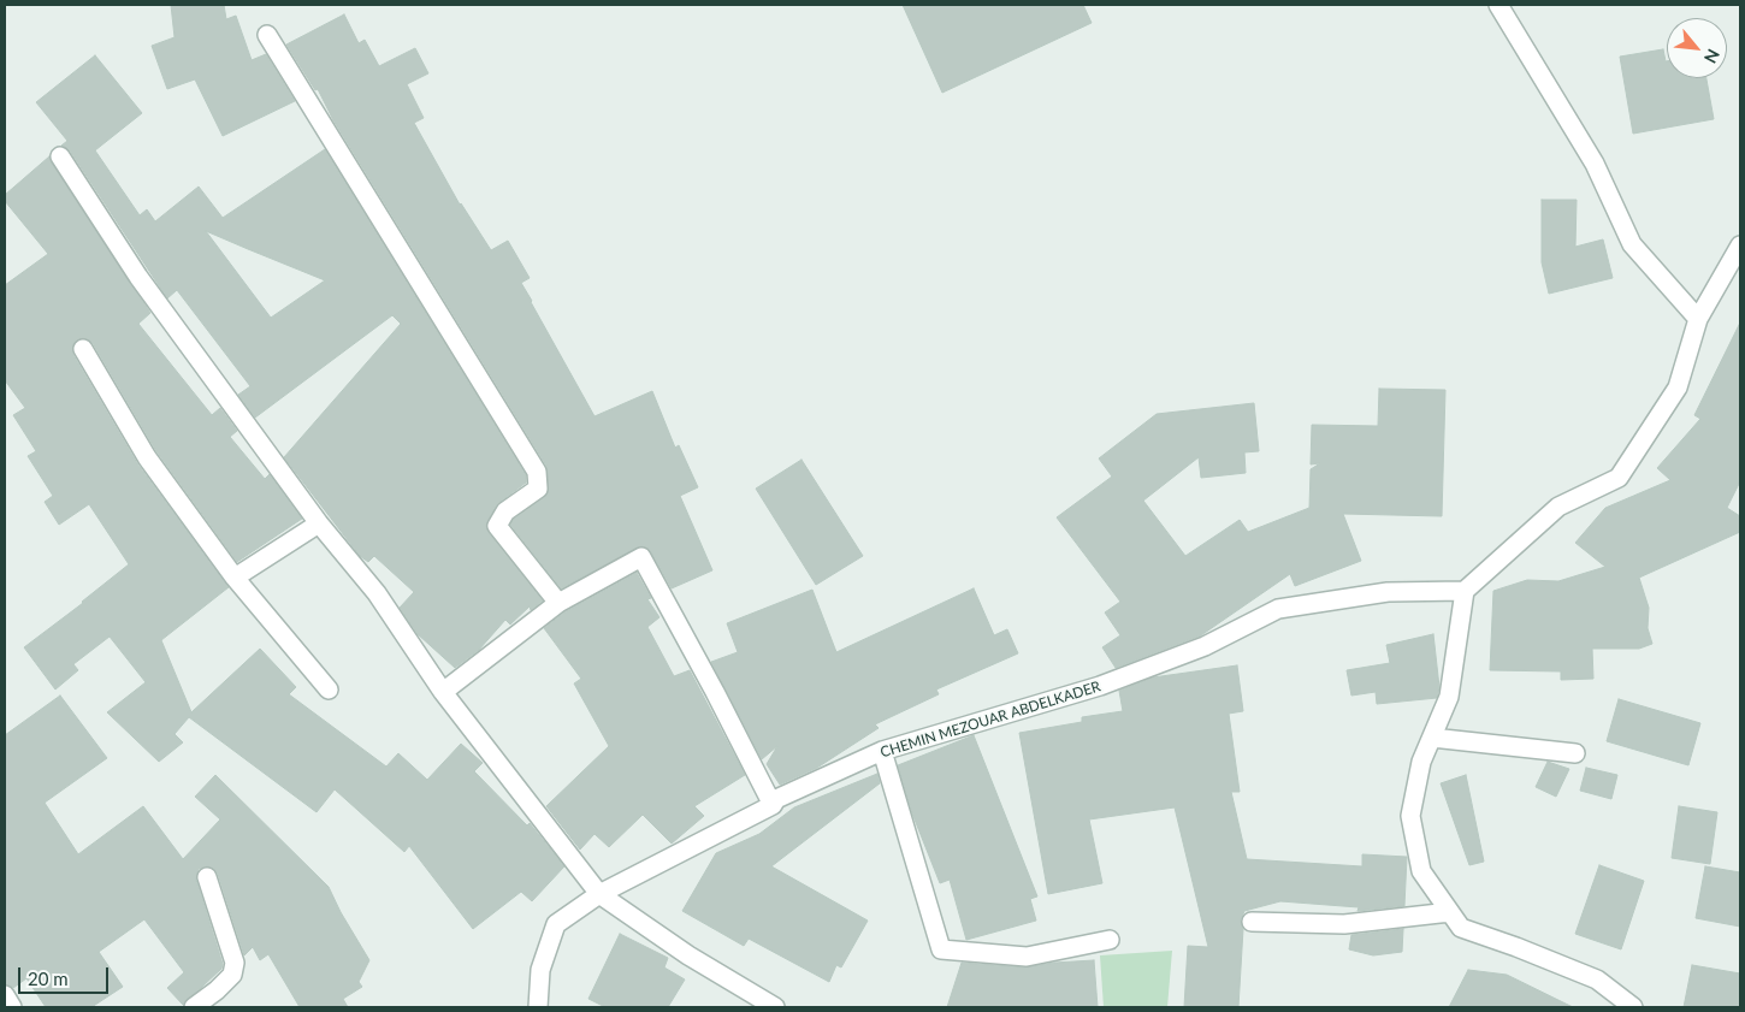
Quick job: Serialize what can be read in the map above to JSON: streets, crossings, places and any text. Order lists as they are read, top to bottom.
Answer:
{
  "streets": {
    "street": ["CHEMIN MEZOUAR ABDELKADER"]
  },
  "scale_bar": "20 m",
  "north": "bottom right"
}
